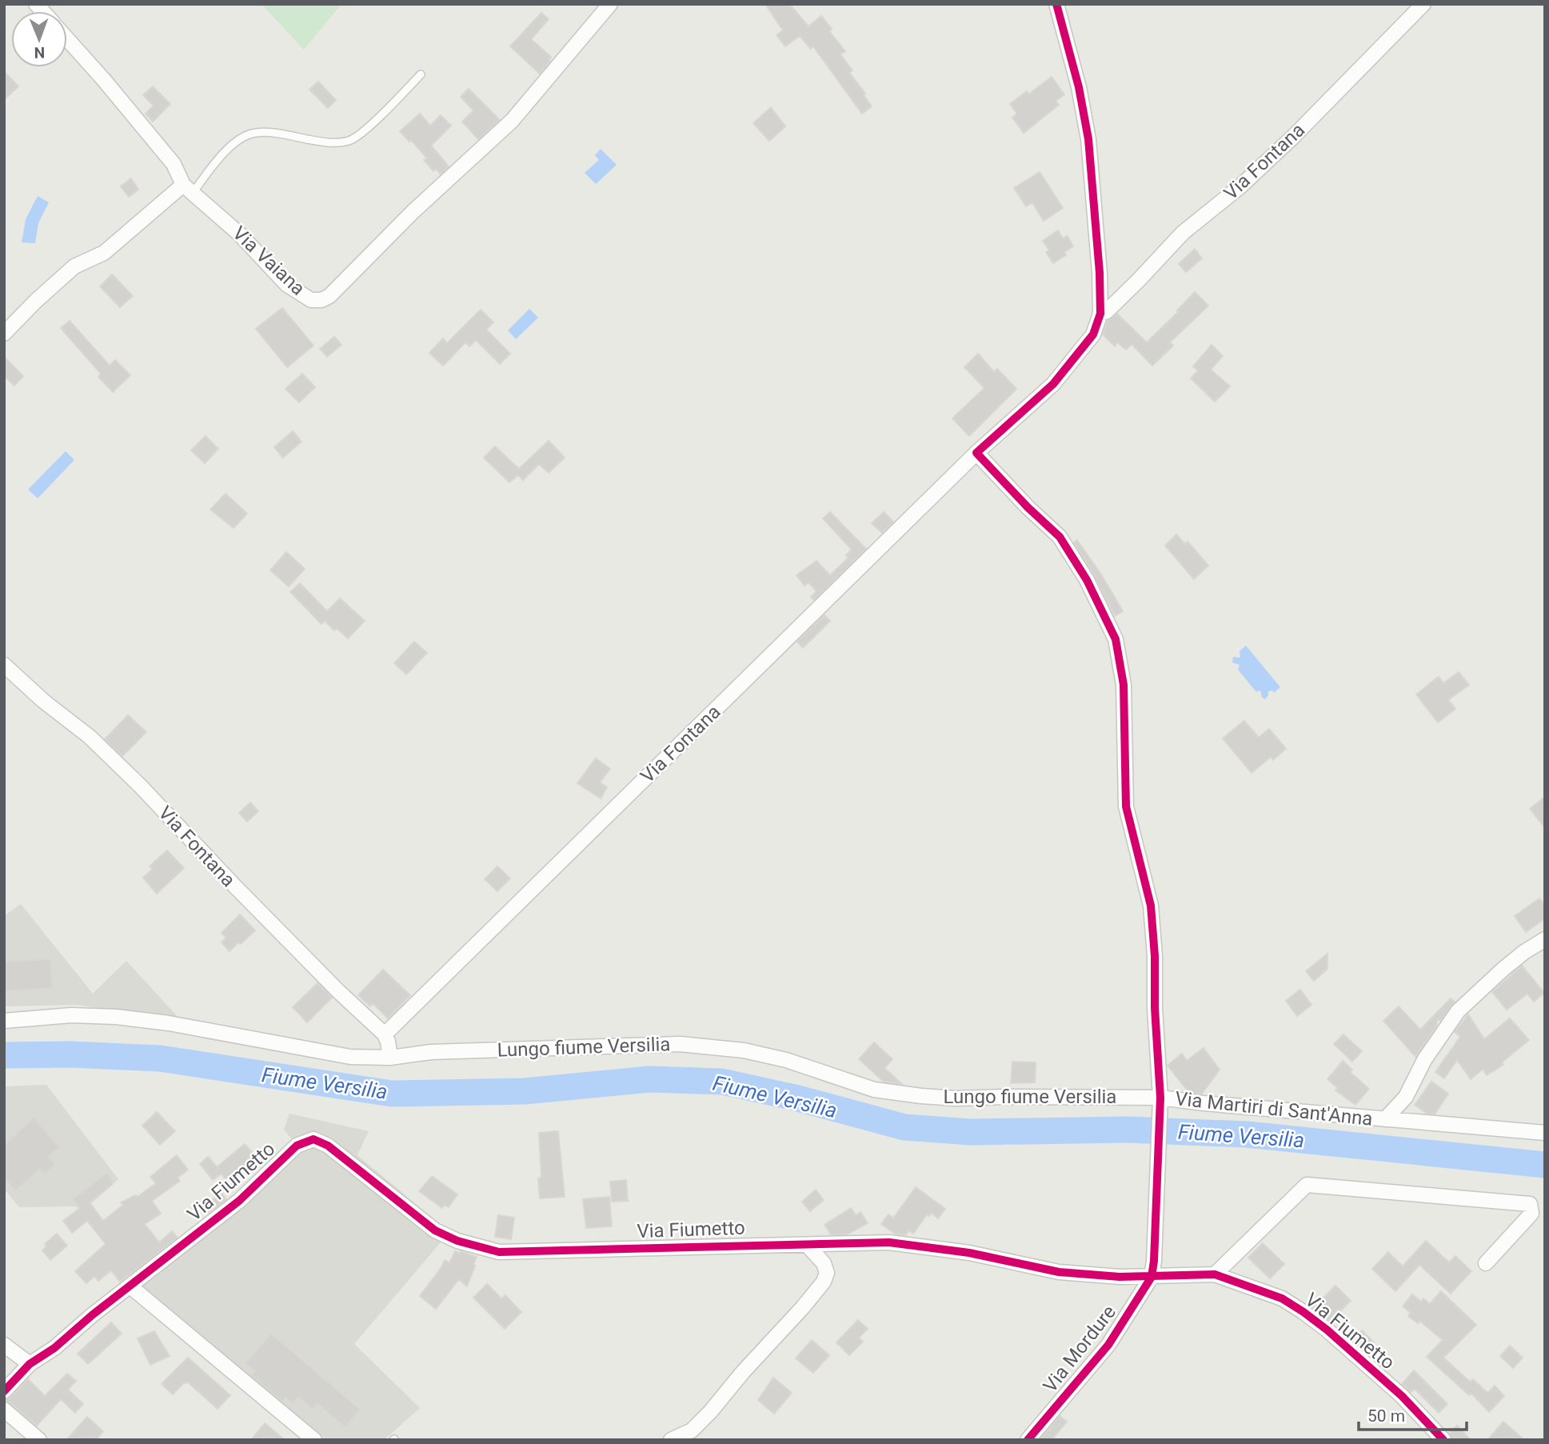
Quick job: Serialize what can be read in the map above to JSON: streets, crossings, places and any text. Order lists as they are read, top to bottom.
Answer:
{
  "streets": {
    "street": [
      "Via Fontana",
      "Via Vaiana",
      "Lungo fiume Versilia",
      "Via Martiri di Sant'Anna",
      "Via Fiumetto",
      "Via Mordure"
    ]
  },
  "crossings": [
    ["Via Fontana", "Via Martiri di Sant'Anna"],
    ["Lungo fiume Versilia", "Via Martiri di Sant'Anna"],
    ["Lungo fiume Versilia", "Via Mordure"],
    ["Via Martiri di Sant'Anna", "Via Mordure"],
    ["Via Fiumetto", "Via Mordure"]
  ],
  "water": ["Fiume Versilia"],
  "scale_bar": "50 m",
  "north": "bottom"
}
